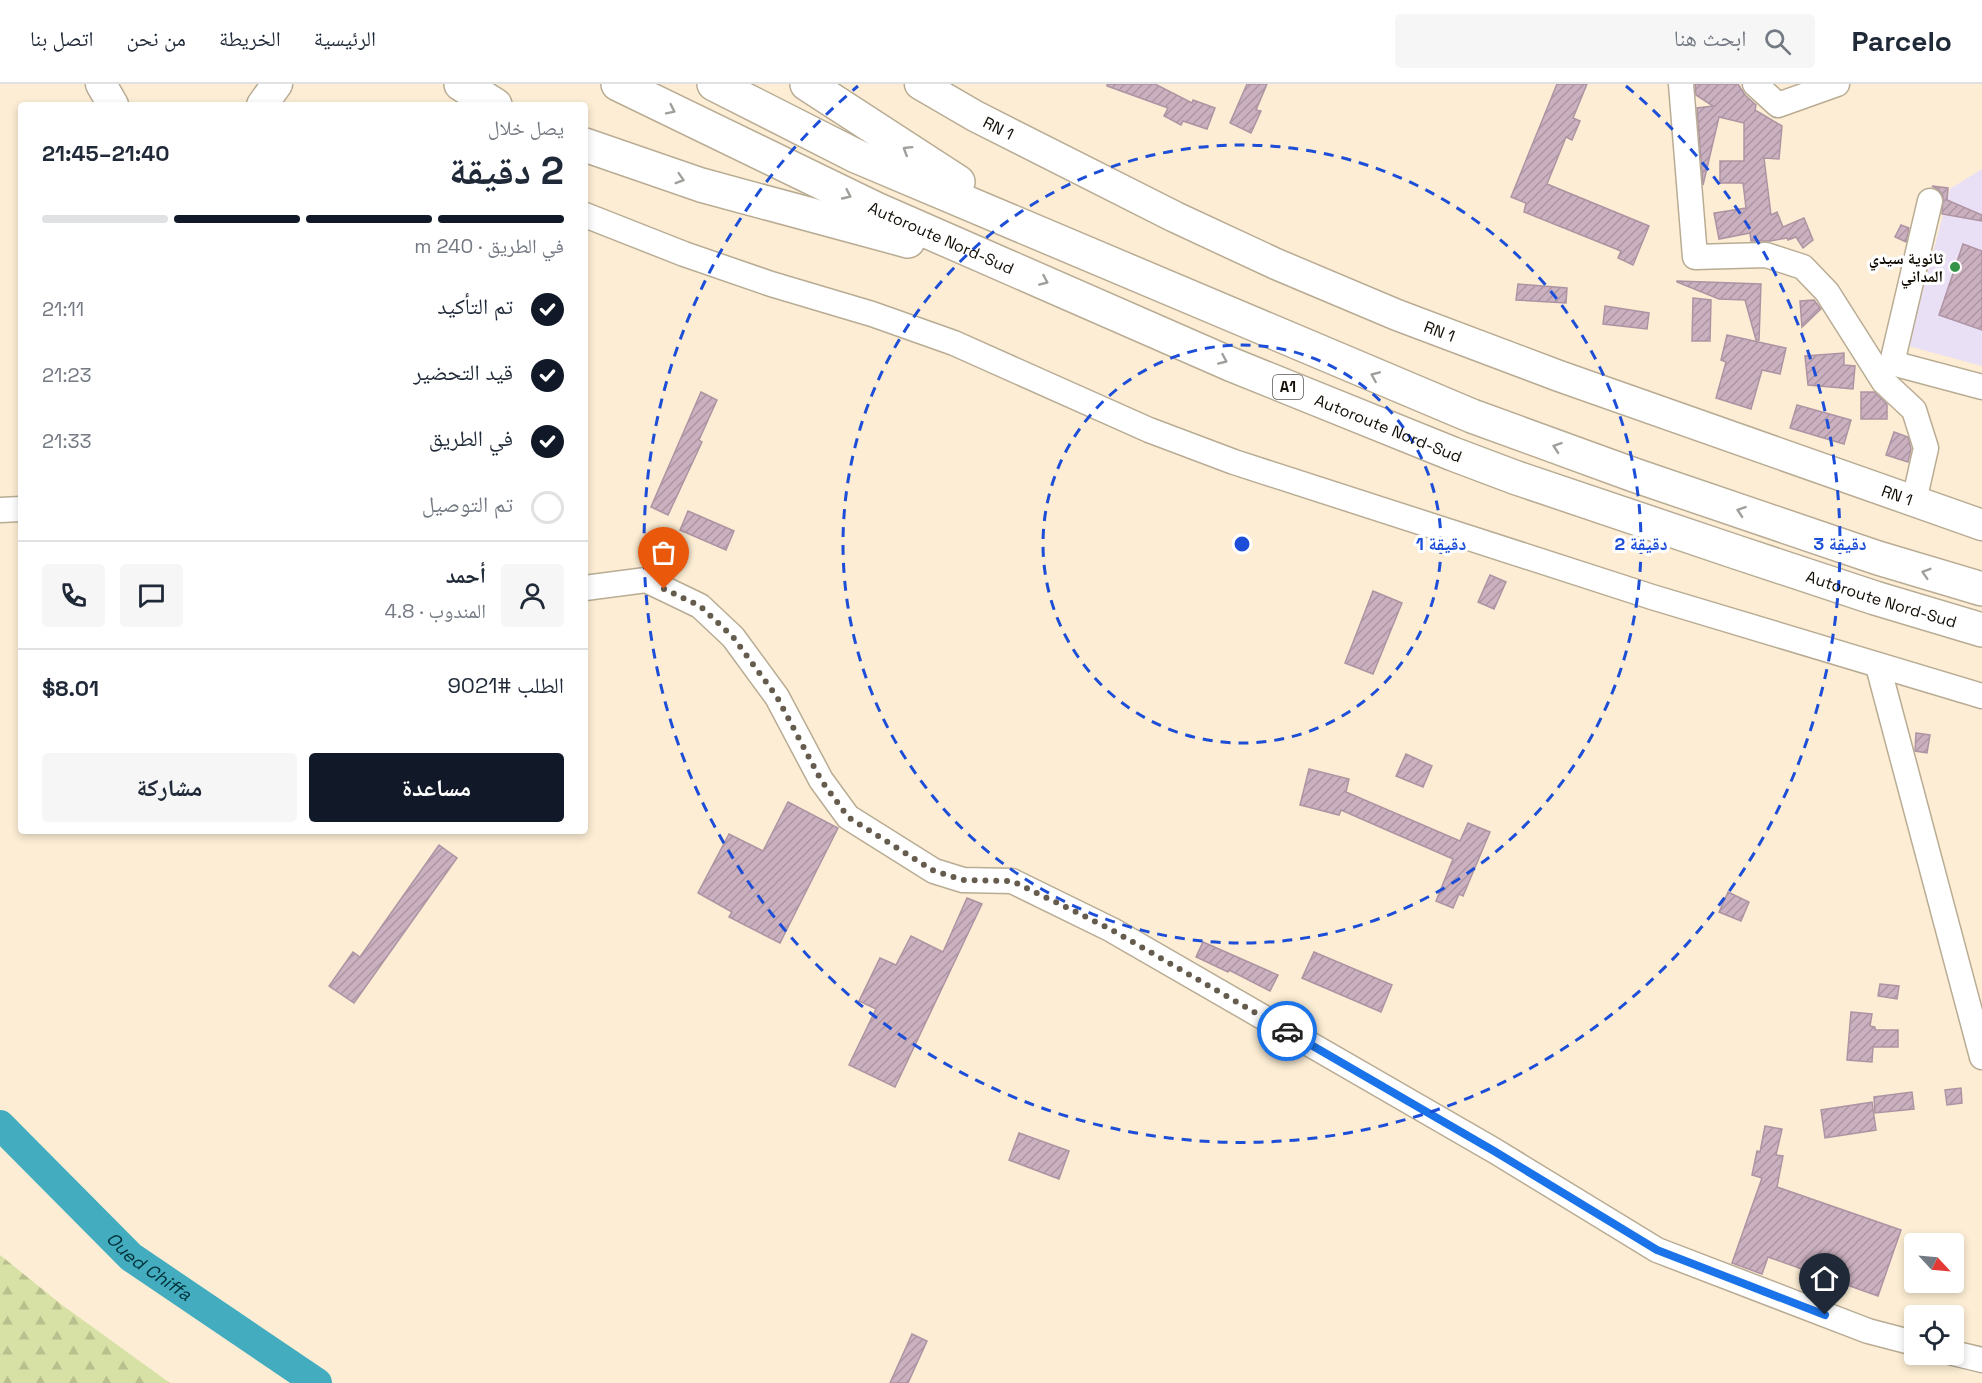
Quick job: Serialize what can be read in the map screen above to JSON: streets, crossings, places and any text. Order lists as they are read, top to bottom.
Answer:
{
  "streets": {
    "highway": ["Autoroute Nord-Sud", "A1"],
    "main road": ["RN 1"]
  },
  "water": ["Oued Chiffa"],
  "places": ["ثانوية سيدي المداني"],
  "north": "bottom right",
  "page": {
    "header": "Parcelo",
    "search": "ابحث هنا",
    "nav": [
      "الرئيسية",
      "الخريطة",
      "من نحن",
      "اتصل بنا"
    ],
    "heading": ["2 دقيقة", "يصل خلال", "21:40–21:45"],
    "panel": [
      "أحمد",
      "المندوب · 4.8",
      "الطلب #9021",
      "$8.01"
    ],
    "bar": "في الطريق · 240 m",
    "list": [
      ["تم التأكيد", "21:11"],
      ["قيد التحضير", "21:23"],
      ["في الطريق", "21:33"],
      "تم التوصيل"
    ],
    "buttons": ["مساعدة", "مشاركة"]
  },
  "rings": ["1 دقيقة", "2 دقيقة", "3 دقيقة"]
}
